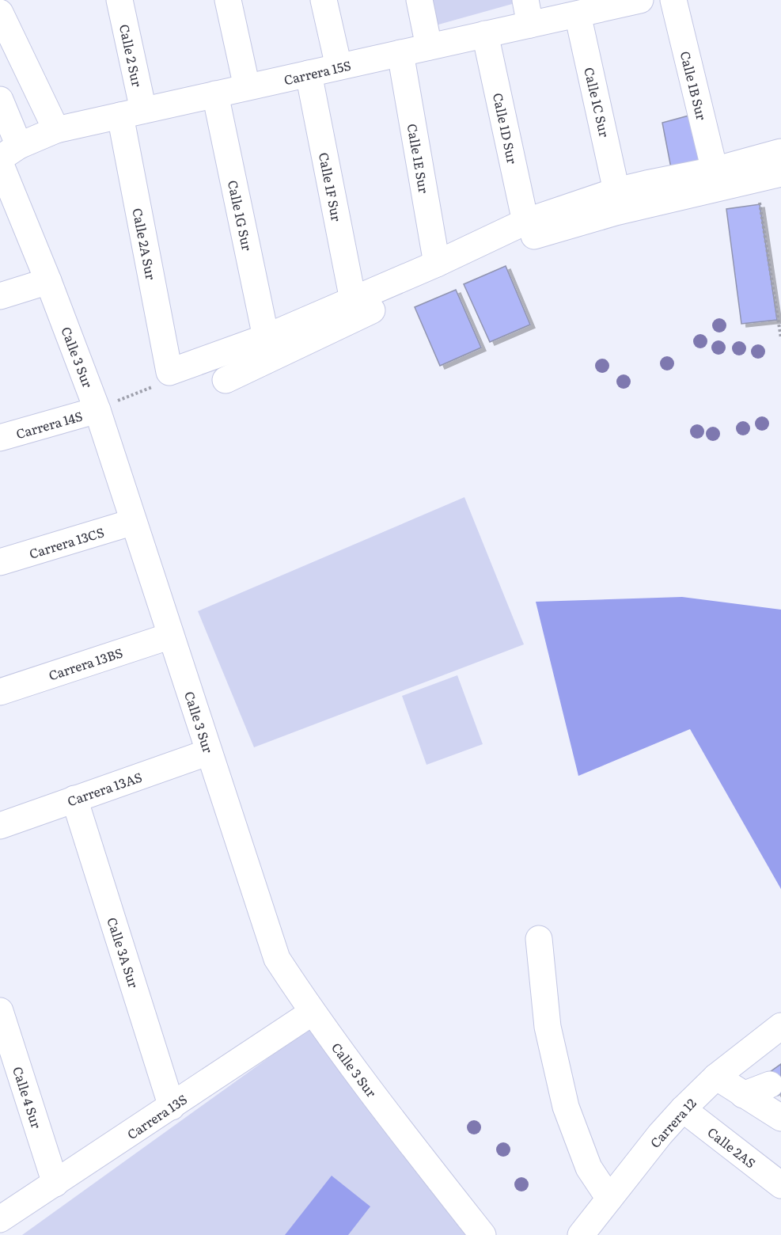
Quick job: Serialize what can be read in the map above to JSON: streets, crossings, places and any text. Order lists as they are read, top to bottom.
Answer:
{
  "streets": {
    "street": [
      "Calle 2 Sur",
      "Carrera 15S",
      "Calle 1B Sur",
      "Calle 1C Sur",
      "Calle 1D Sur",
      "Calle 1E Sur",
      "Calle 1F Sur",
      "Calle 1G Sur",
      "Calle 2A Sur",
      "Calle 3 Sur",
      "Carrera 14S",
      "Carrera 13CS",
      "Carrera 13BS",
      "Carrera 13AS",
      "Calle 3A Sur",
      "Calle 4 Sur",
      "Carrera 13S",
      "Carrera 12",
      "Calle 2AS"
    ]
  },
  "crossings": [
    ["Calle 2 Sur", "Carrera 15S"],
    ["Calle 2 Sur", "Calle 2A Sur"],
    ["Carrera 15S", "Calle 1C Sur"],
    ["Carrera 15S", "Calle 1D Sur"],
    ["Carrera 15S", "Calle 1E Sur"],
    ["Carrera 15S", "Calle 1F Sur"],
    ["Carrera 15S", "Calle 1G Sur"],
    ["Carrera 15S", "Calle 2A Sur"],
    ["Calle 3 Sur", "Carrera 14S"],
    ["Calle 3 Sur", "Carrera 13CS"],
    ["Calle 3 Sur", "Carrera 13BS"],
    ["Calle 3 Sur", "Carrera 13AS"],
    ["Calle 3 Sur", "Carrera 13S"],
    ["Carrera 13AS", "Calle 3A Sur"],
    ["Calle 3A Sur", "Carrera 13S"],
    ["Calle 4 Sur", "Carrera 13S"],
    ["Carrera 12", "Calle 2AS"]
  ]
}
